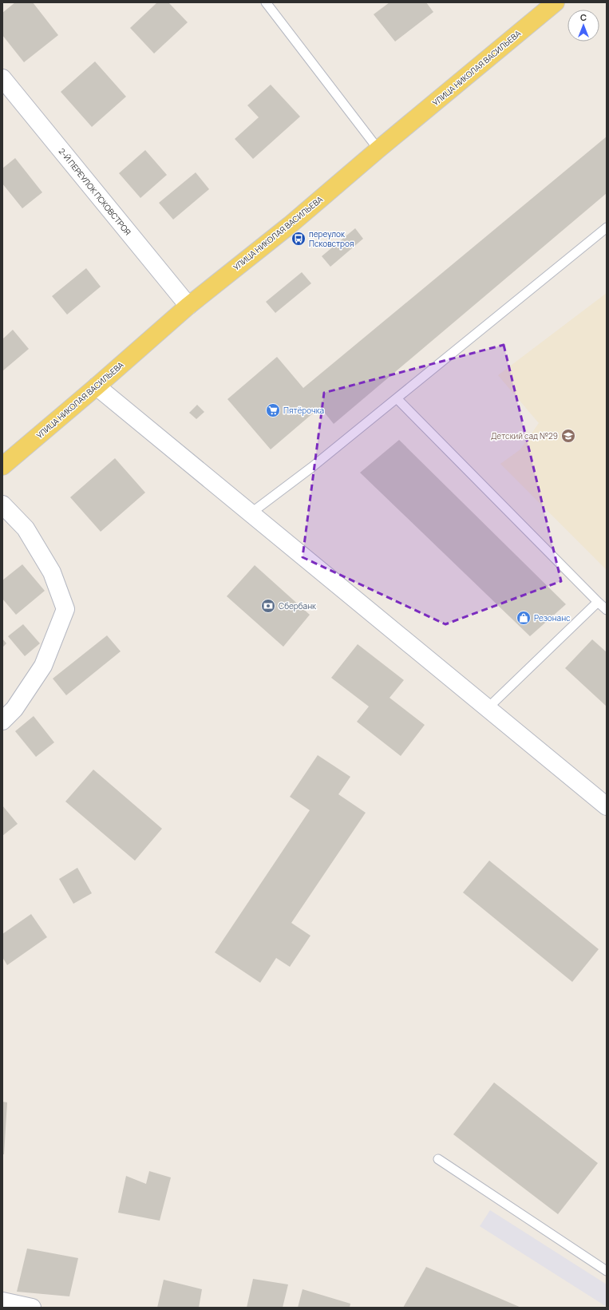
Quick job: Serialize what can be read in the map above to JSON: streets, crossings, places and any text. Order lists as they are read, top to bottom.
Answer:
{
  "streets": {
    "main road": ["УЛИЦА НИКОЛАЯ ВАСИЛЬЕВА"],
    "street": ["2-Й ПЕРЕУЛОК ПСКОВСТРОЯ"]
  },
  "crossings": [
    ["УЛИЦА НИКОЛАЯ ВАСИЛЬЕВА", "2-Й ПЕРЕУЛОК ПСКОВСТРОЯ"]
  ],
  "places": {
    "bus stop": ["переулок Псковстроя"],
    "supermarket": ["Пятёрочка"],
    "school or university": ["Детский сад №29"],
    "bank": ["Сбербанк"],
    "shop": ["Резонанс"]
  },
  "north": "top"
}
